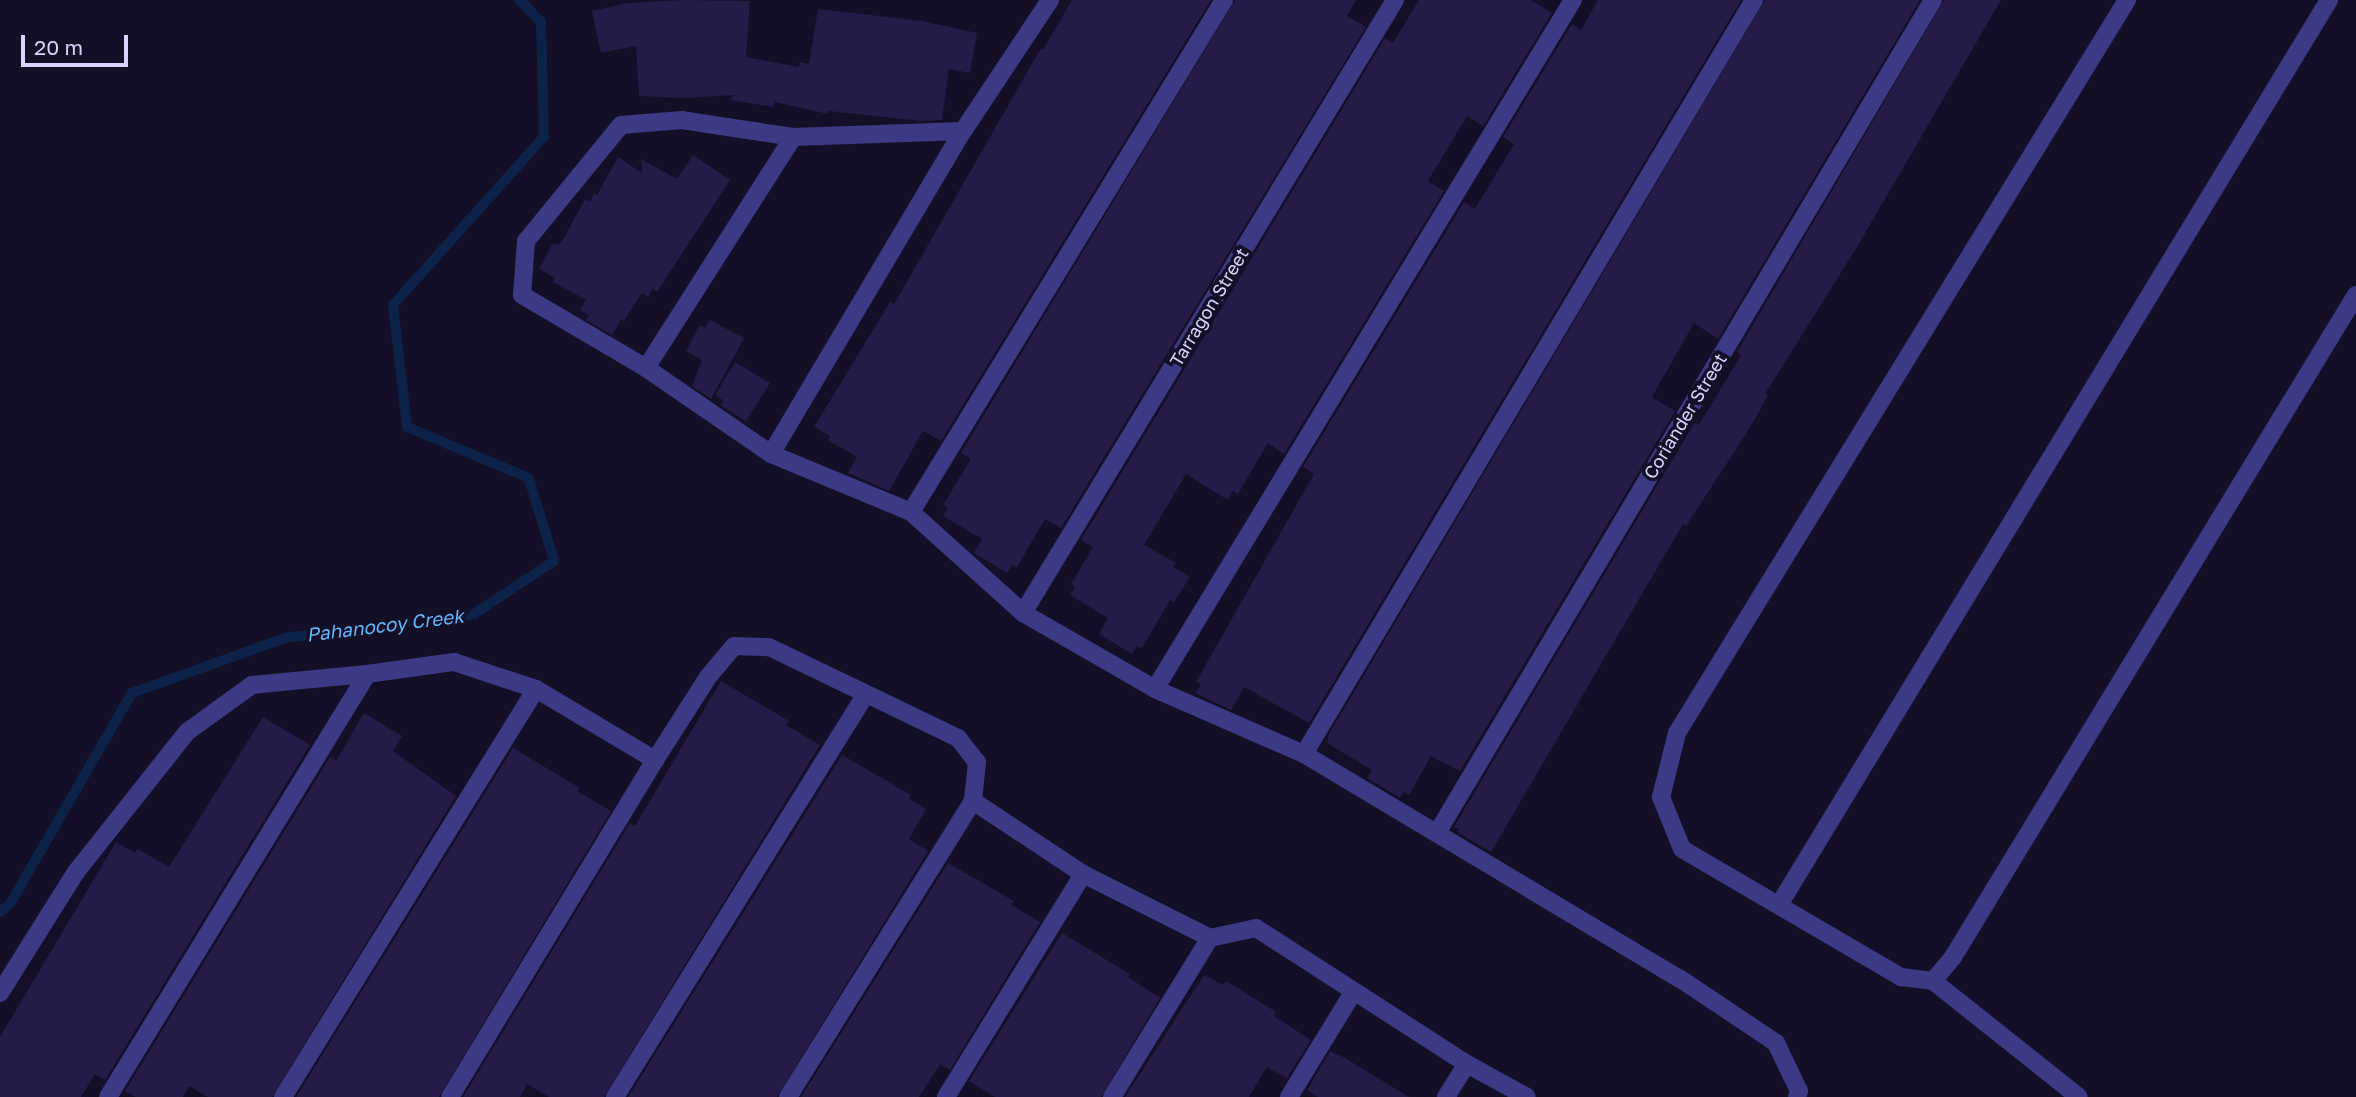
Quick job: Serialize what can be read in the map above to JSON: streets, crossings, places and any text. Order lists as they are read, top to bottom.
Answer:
{
  "streets": {
    "street": ["Tarragon Street", "Coriander Street"]
  },
  "water": ["Pahanocoy Creek"],
  "scale_bar": "20 m"
}
